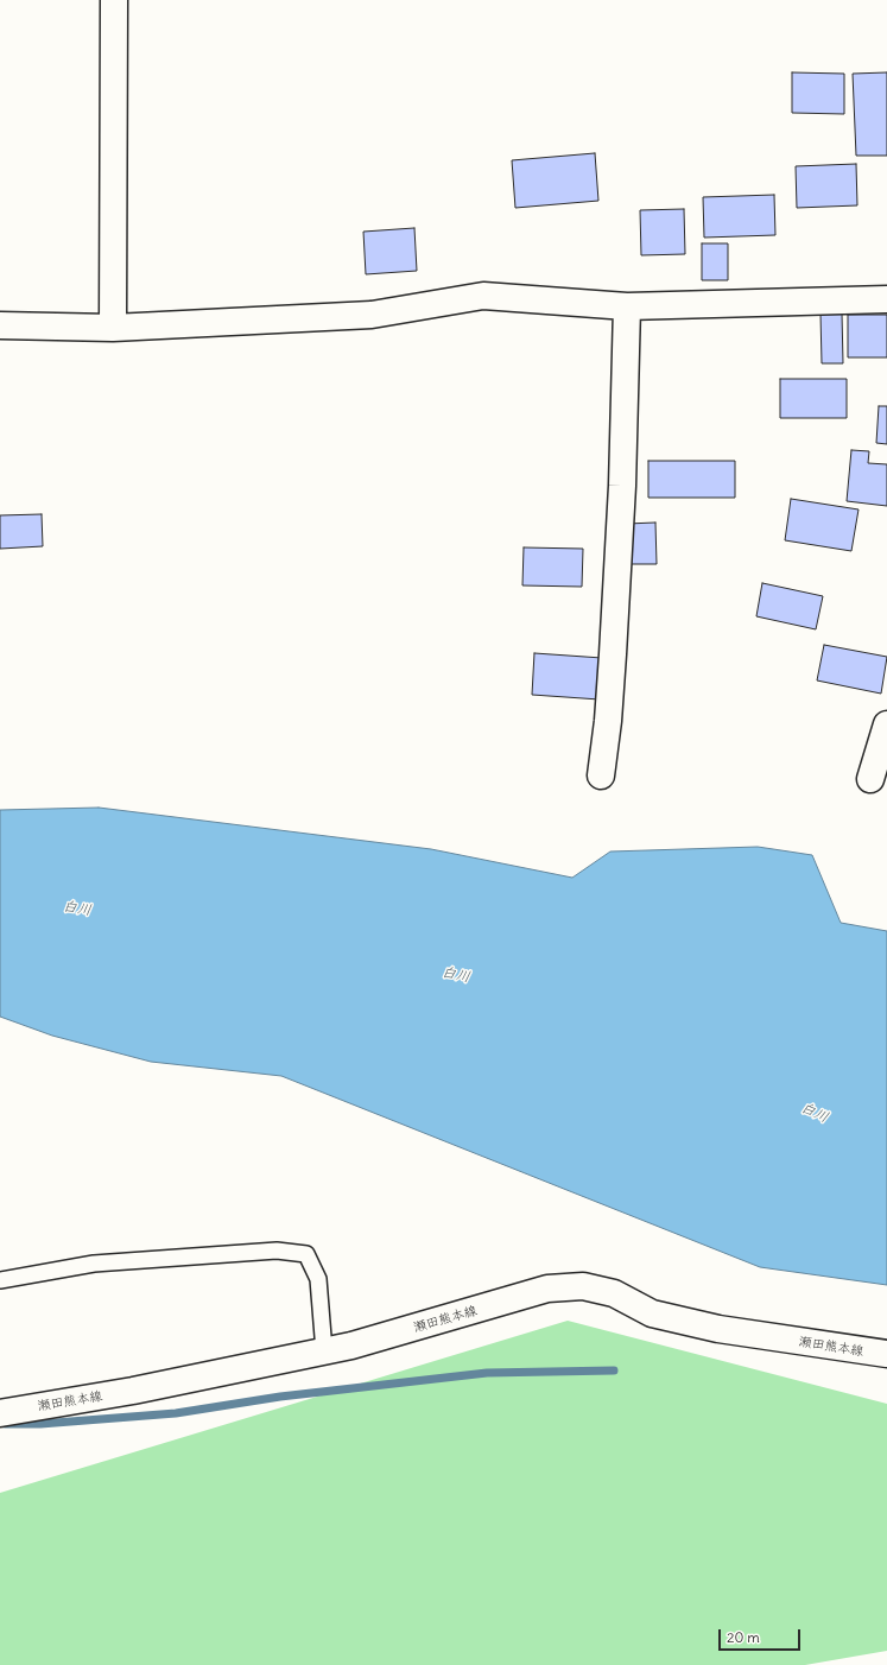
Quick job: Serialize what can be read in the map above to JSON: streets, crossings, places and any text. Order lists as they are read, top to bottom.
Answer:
{
  "streets": {
    "street": ["瀬田熊本線"]
  },
  "water": ["白川"],
  "scale_bar": "20 m"
}
